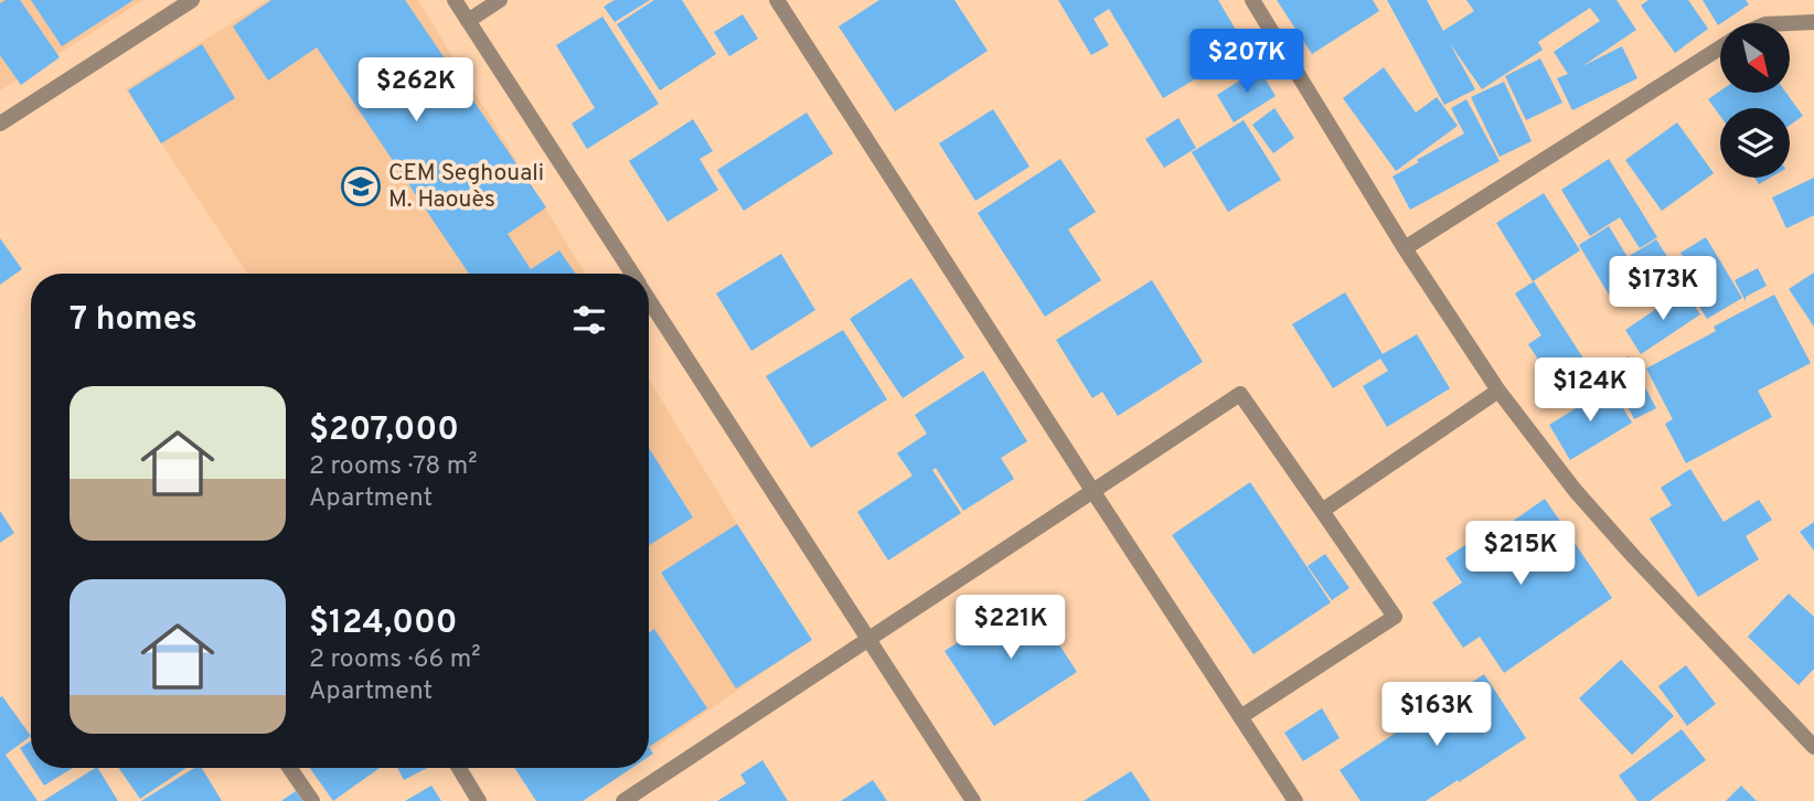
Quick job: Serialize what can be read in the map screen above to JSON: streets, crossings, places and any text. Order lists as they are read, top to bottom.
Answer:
{
  "places": {
    "school or university": ["CEM Seghouali M. Haouès"]
  },
  "north": "bottom right",
  "page": {
    "price": [
      "$207K",
      "$262K",
      "$173K",
      "$124K",
      "$215K",
      "$221K",
      "$163K"
    ],
    "heading": "7 homes",
    "list": [
      {
        "name": "$207,000",
        "note": "2 rooms · 78 m² · Apartment"
      },
      {
        "name": "$124,000",
        "note": "2 rooms · 66 m² · Apartment"
      }
    ]
  }
}
